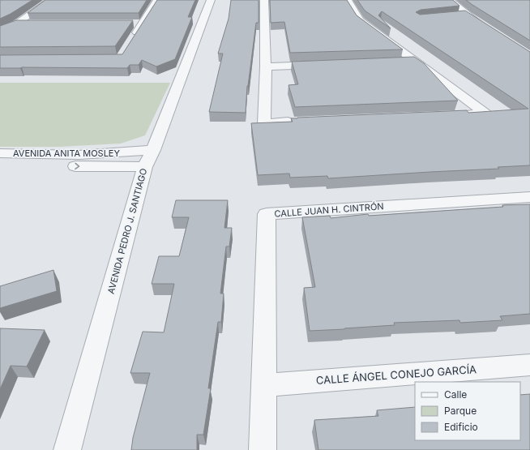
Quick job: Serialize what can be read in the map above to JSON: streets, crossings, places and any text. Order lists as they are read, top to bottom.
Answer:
{
  "streets": {
    "street": [
      "AVENIDA ANITA MOSLEY",
      "CALLE JUAN H. CINTRÓN",
      "AVENIDA PEDRO J. SANTIAGO",
      "CALLE ÁNGEL CONEJO GARCÍA"
    ]
  },
  "crossings": [
    ["AVENIDA ANITA MOSLEY", "AVENIDA PEDRO J. SANTIAGO"],
    ["CALLE JUAN H. CINTRÓN", "CALLE ÁNGEL CONEJO GARCÍA"]
  ],
  "legend": ["Calle", "Parque", "Edificio"]
}
